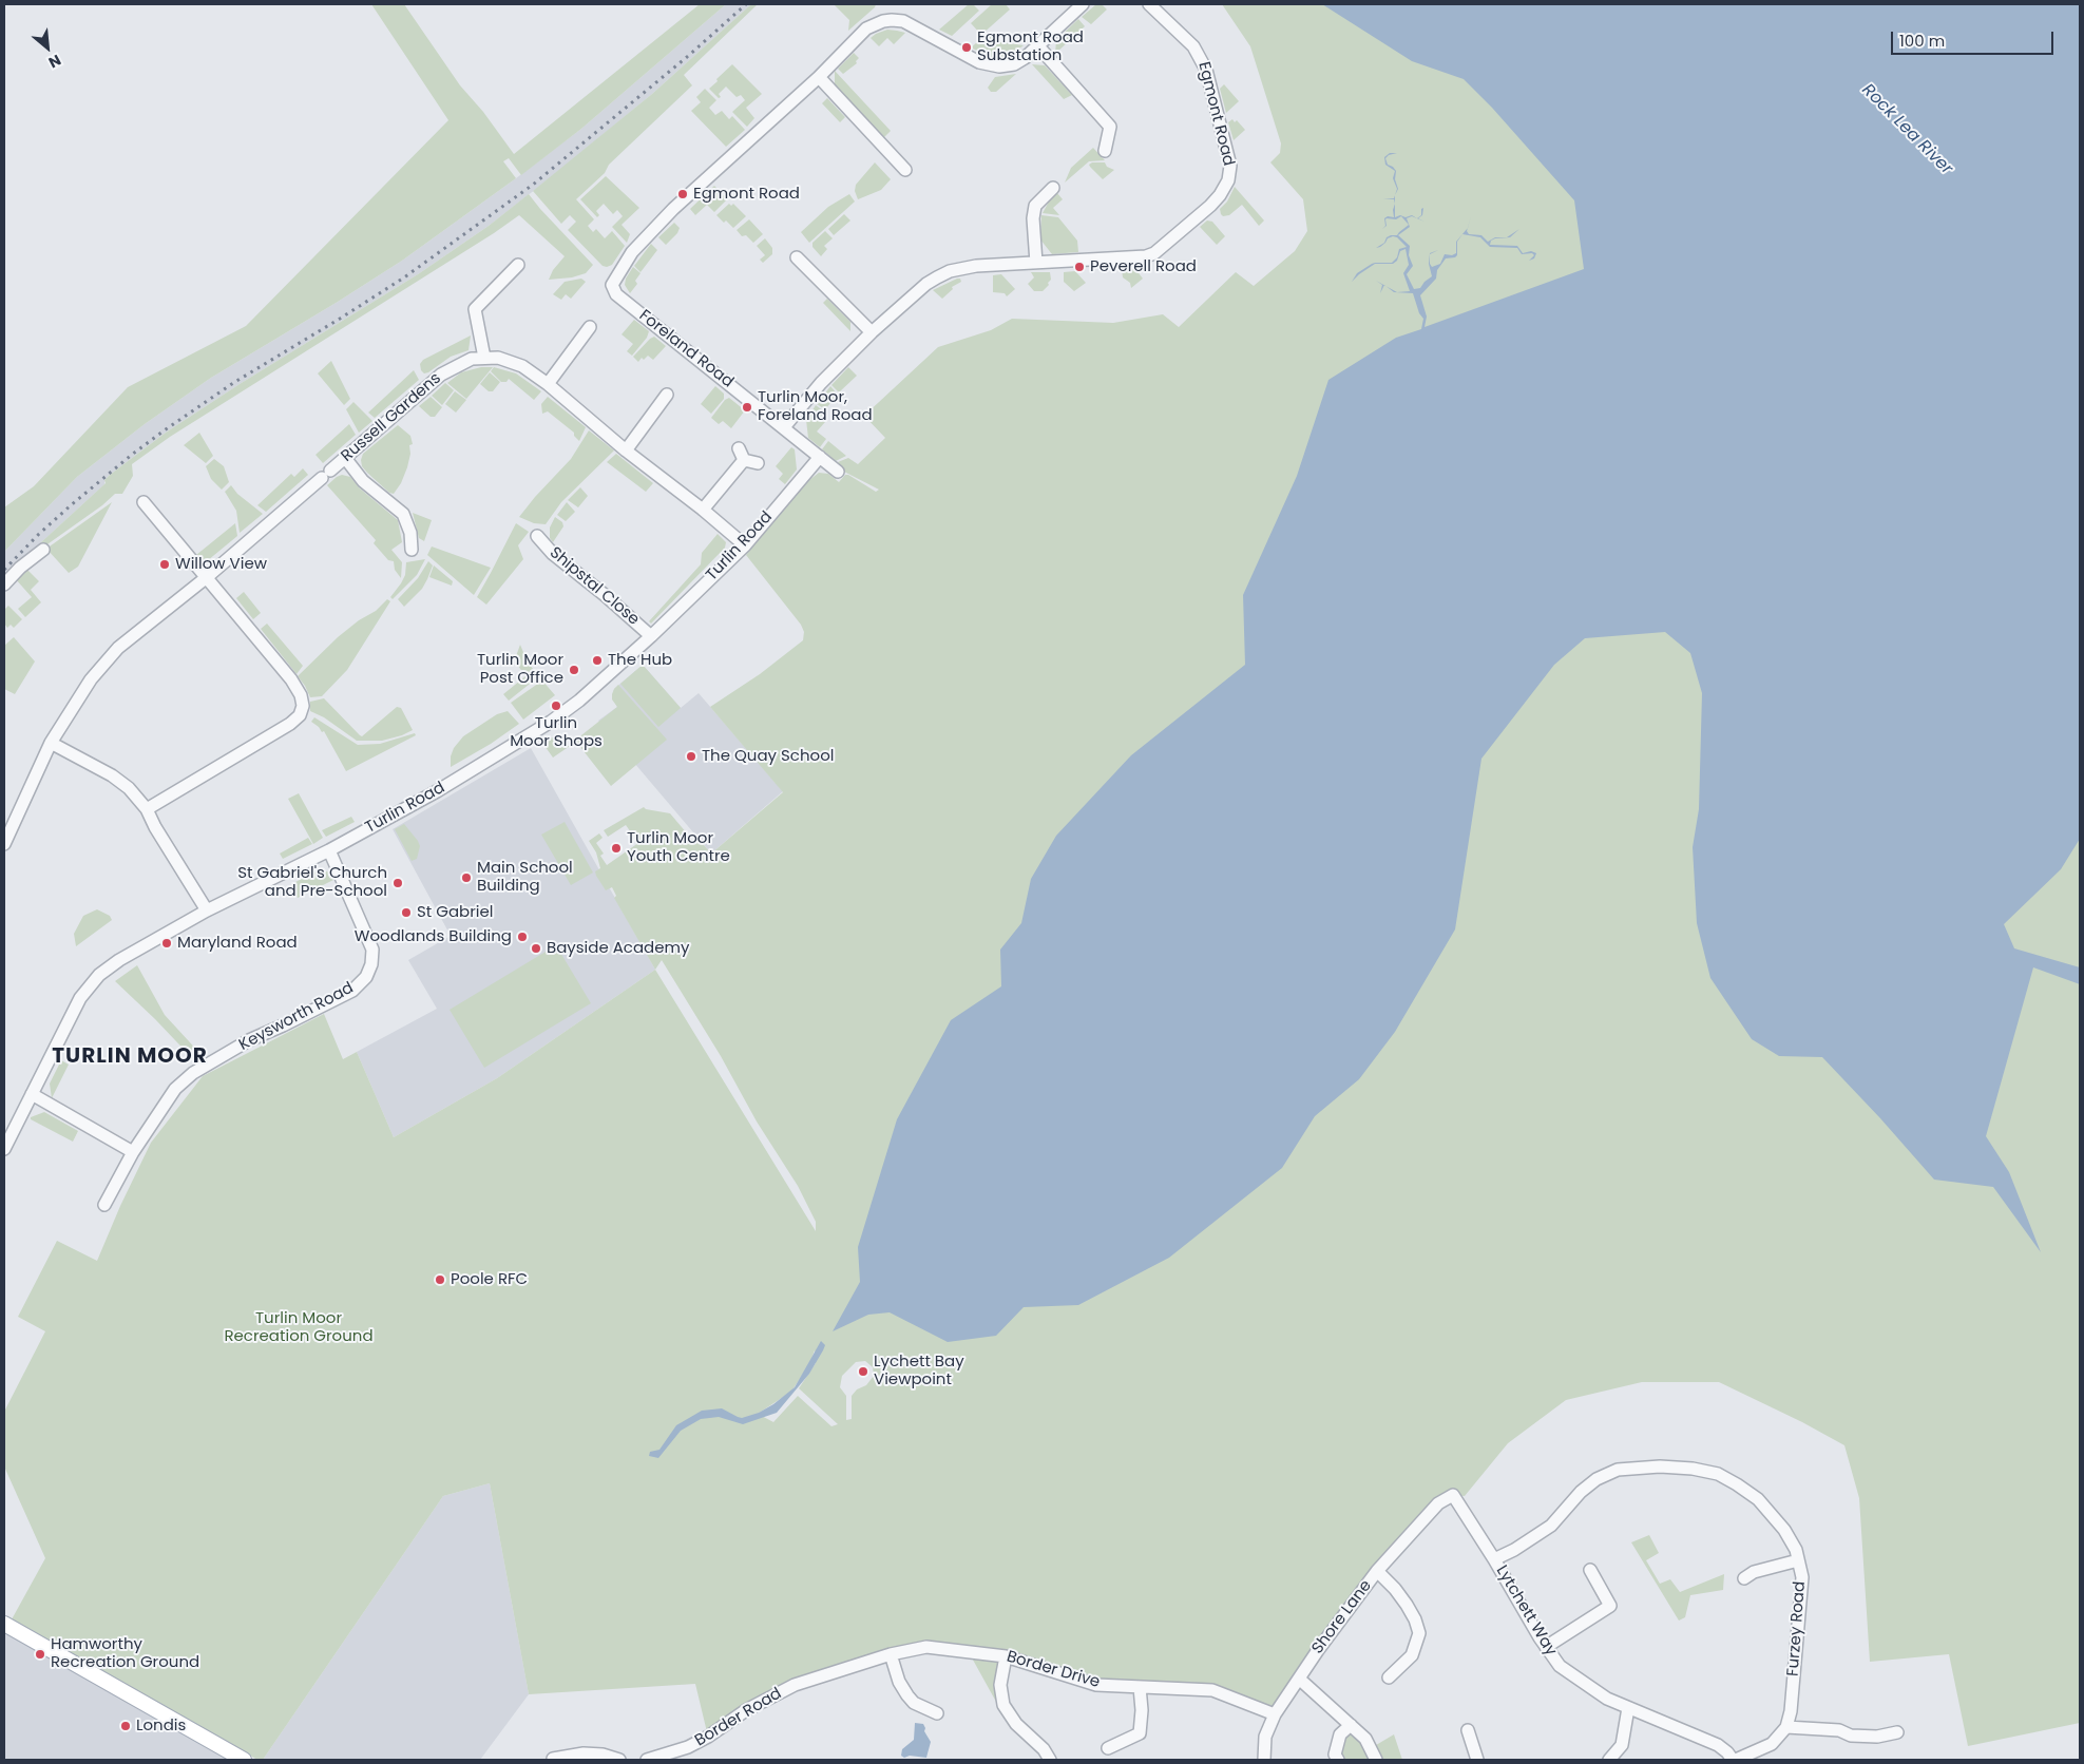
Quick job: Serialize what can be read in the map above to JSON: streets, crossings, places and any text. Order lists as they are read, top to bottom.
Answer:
{
  "streets": {
    "street": [
      "Egmont Road",
      "Foreland Road",
      "Russell Gardens",
      "Turlin Road",
      "Shipstal Close",
      "Keysworth Road",
      "Lytchett Way",
      "Shore Lane",
      "Furzey Road",
      "Border Drive",
      "Border Road"
    ]
  },
  "crossings": [
    ["Egmont Road", "Foreland Road"],
    ["Foreland Road", "Turlin Road"],
    ["Russell Gardens", "Turlin Road"],
    ["Turlin Road", "Shipstal Close"],
    ["Turlin Road", "Keysworth Road"],
    ["Lytchett Way", "Shore Lane"],
    ["Lytchett Way", "Furzey Road"],
    ["Shore Lane", "Border Drive"],
    ["Border Drive", "Border Road"]
  ],
  "districts": ["TURLIN MOOR"],
  "water": ["Rock Lea River"],
  "parks": ["Turlin Moor Recreation Ground"],
  "places": [
    "Egmont Road Substation",
    "Egmont Road",
    "Peverell Road",
    "Turlin Moor, Foreland Road",
    "Willow View",
    "The Hub",
    "Turlin Moor Post Office",
    "Turlin Moor Shops",
    "The Quay School",
    "Turlin Moor Youth Centre",
    "Main School Building",
    "St Gabriel's Church and Pre-School",
    "St Gabriel",
    "Woodlands Building",
    "Maryland Road",
    "Bayside Academy",
    "Poole RFC",
    "Lychett Bay Viewpoint",
    "Hamworthy Recreation Ground",
    "Londis"
  ],
  "scale_bar": "100 m",
  "north": "bottom right"
}
